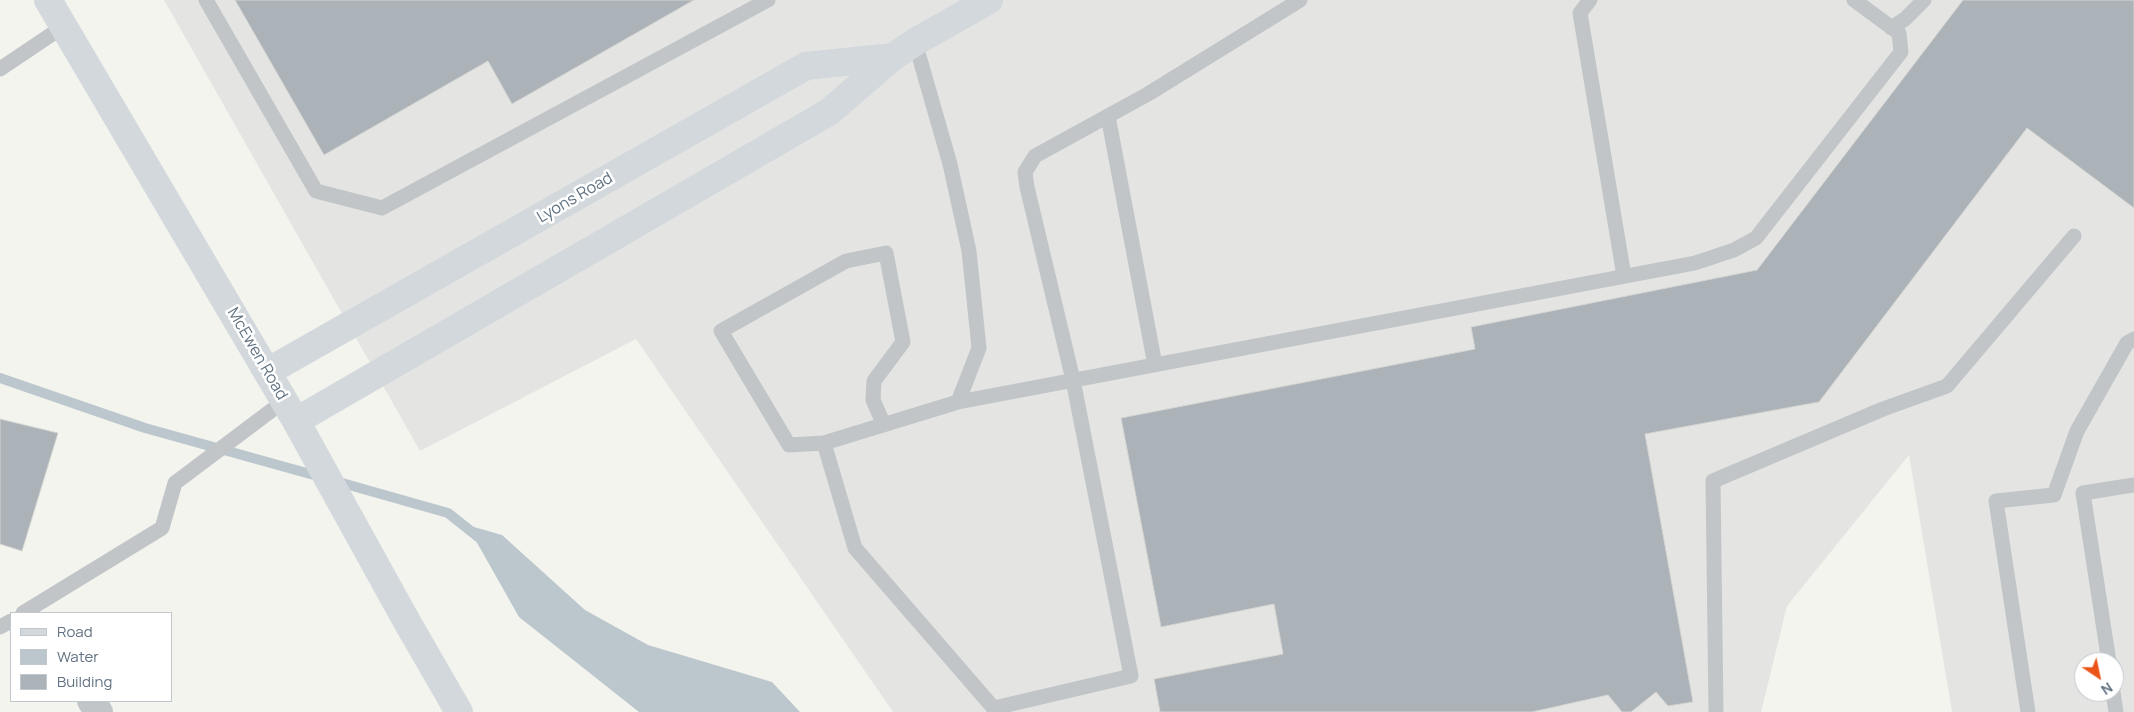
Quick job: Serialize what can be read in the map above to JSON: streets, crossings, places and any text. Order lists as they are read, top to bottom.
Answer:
{
  "streets": {
    "street": ["Lyons Road", "McEwen Road"]
  },
  "crossings": [
    ["Lyons Road", "McEwen Road"]
  ],
  "legend": ["Road", "Water", "Building"],
  "north": "bottom right"
}
